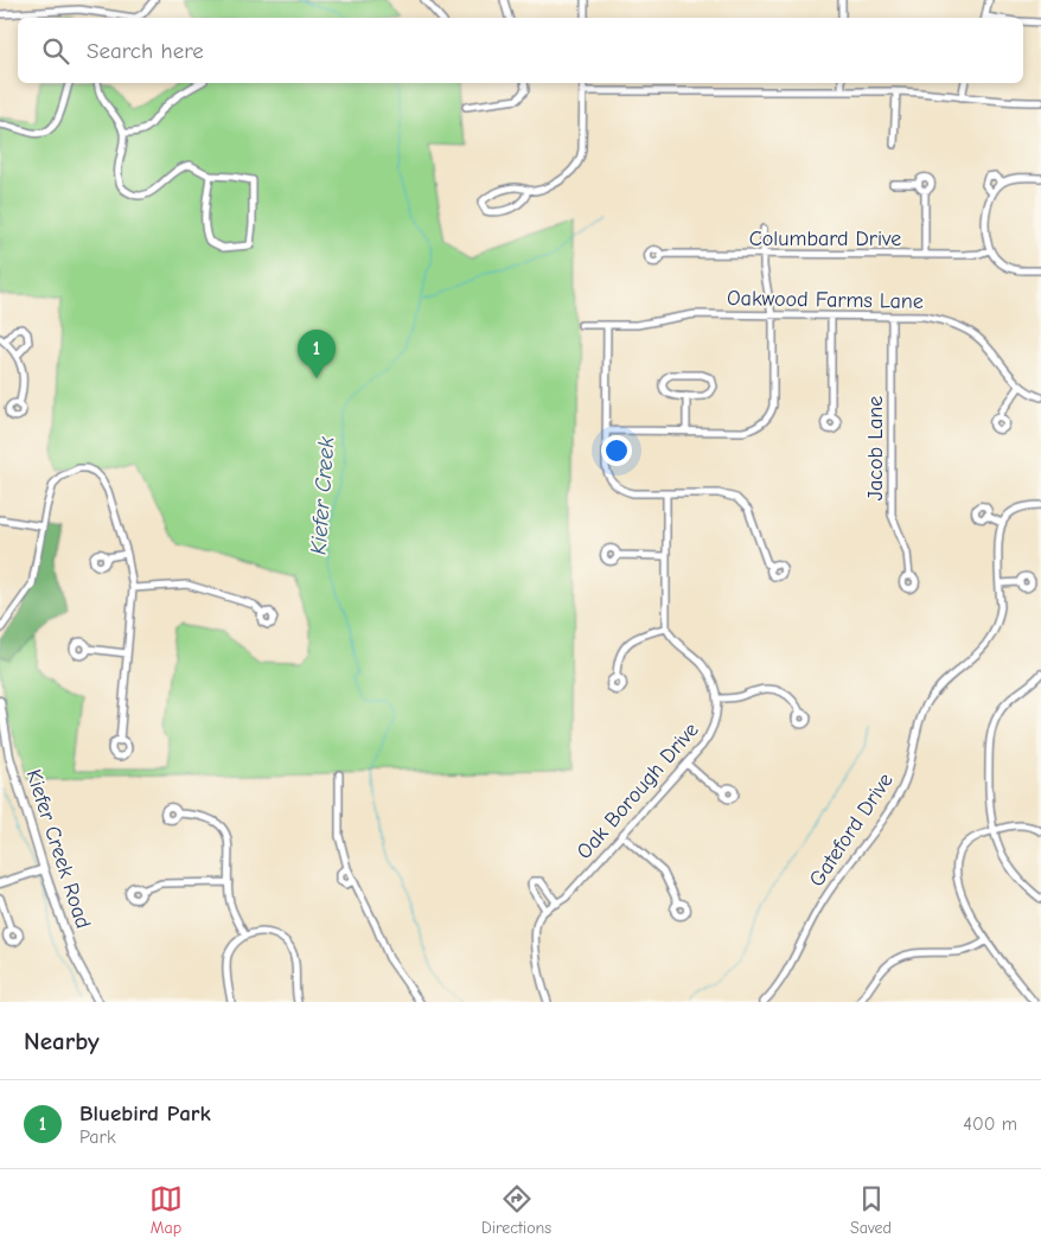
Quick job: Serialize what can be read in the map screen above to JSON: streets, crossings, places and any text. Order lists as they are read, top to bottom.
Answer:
{
  "streets": {
    "street": [
      "Columbard Drive",
      "Oakwood Farms Lane",
      "Jacob Lane",
      "Oak Borough Drive",
      "Gateford Drive",
      "Kiefer Creek Road"
    ]
  },
  "crossings": [
    ["Oakwood Farms Lane", "Jacob Lane"]
  ],
  "water": ["Kiefer Creek"],
  "page": {
    "search": "Search here",
    "pins": "1",
    "heading": "Nearby",
    "list": [
      {
        "mark": "1",
        "name": "Bluebird Park",
        "note": "Park",
        "value": "400 m"
      }
    ],
    "nav": ["Map", "Directions", "Saved"]
  }
}
